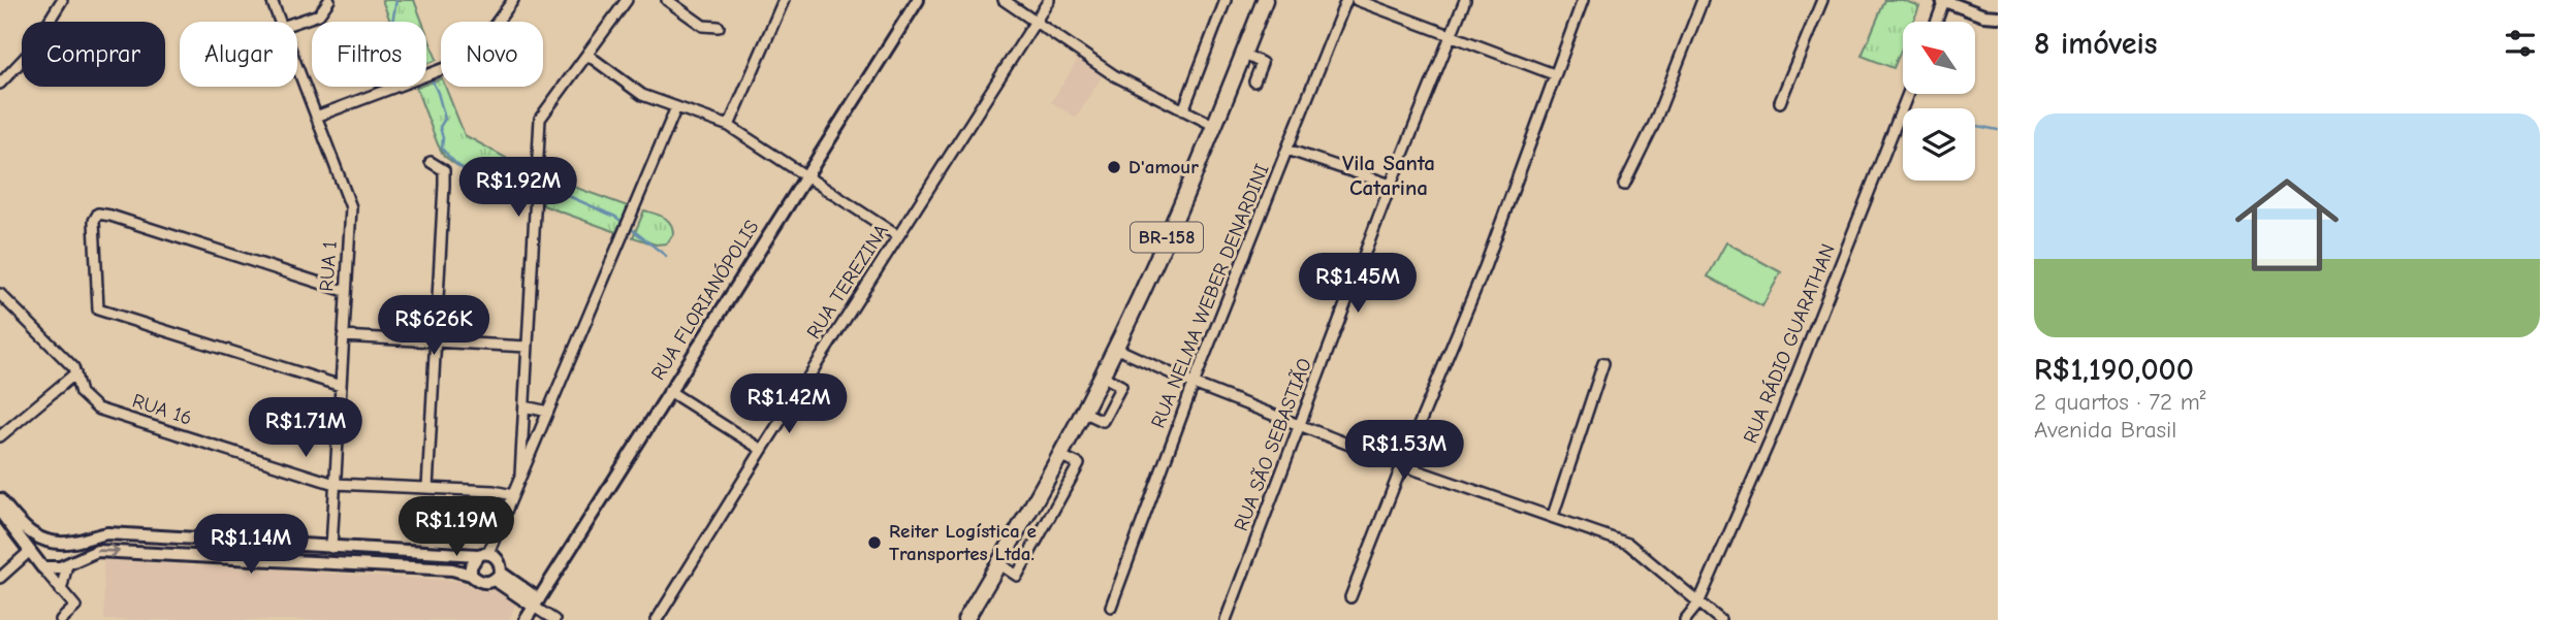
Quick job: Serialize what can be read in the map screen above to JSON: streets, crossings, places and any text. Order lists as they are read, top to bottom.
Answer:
{
  "streets": {
    "highway": ["BR-158"],
    "street": [
      "RUA 1",
      "RUA TEREZINA",
      "RUA NELMA WEBER DENARDINI",
      "RUA FLORIANÓPOLIS",
      "RUA RÁDIO GUARATHAN",
      "RUA 16",
      "RUA SÃO SEBASTIÃO"
    ]
  },
  "crossings": [
    ["RUA 1", "RUA 16"]
  ],
  "districts": ["Vila Santa Catarina"],
  "places": ["D'amour", "Reiter Logística e Transportes Ltda."],
  "north": "top left",
  "page": {
    "heading": "8 imóveis",
    "chip": [
      "Comprar",
      "Alugar",
      "Filtros",
      "Novo"
    ],
    "list": [
      {
        "name": "R$1,190,000",
        "note": "2 quartos · 72 m² · Avenida Brasil"
      }
    ],
    "price": [
      "R$1.92M",
      "R$1.45M",
      "R$626K",
      "R$1.42M",
      "R$1.71M",
      "R$1.53M",
      "R$1.19M",
      "R$1.14M"
    ]
  }
}
